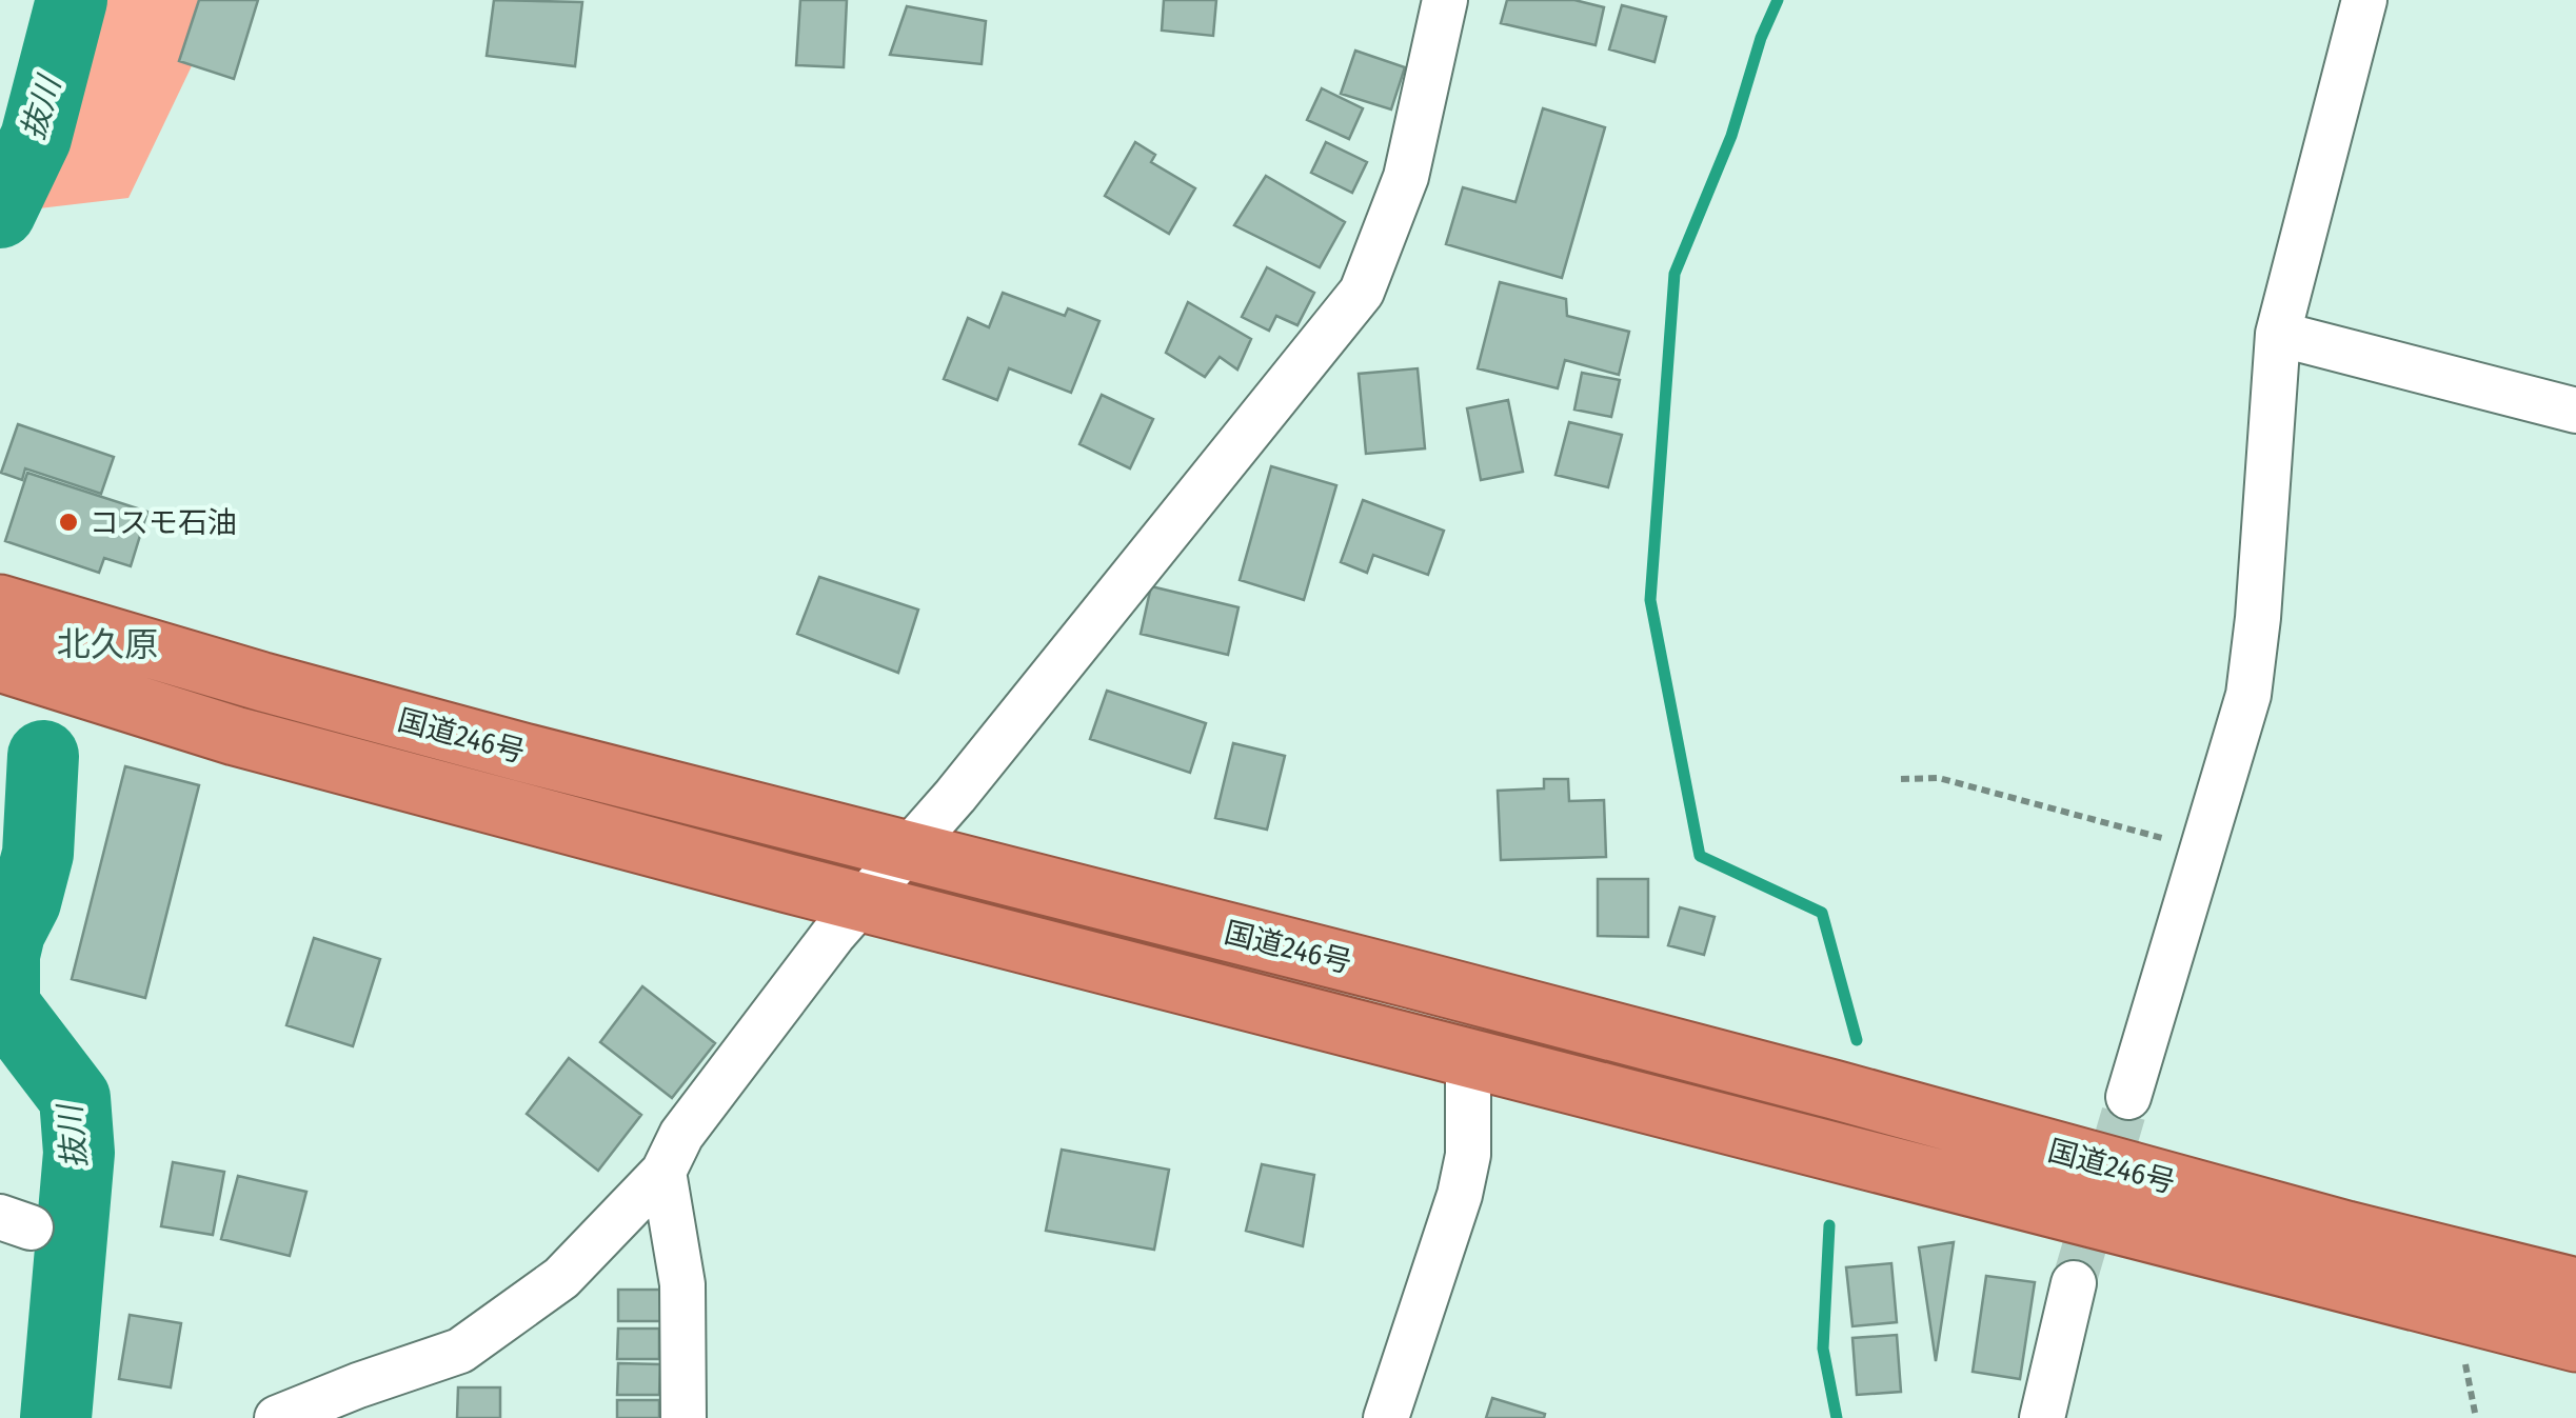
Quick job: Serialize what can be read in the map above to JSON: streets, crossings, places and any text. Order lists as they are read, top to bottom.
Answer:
{
  "streets": {
    "highway": ["国道246号"]
  },
  "districts": ["北久原"],
  "water": ["抜川"],
  "places": ["コスモ石油"]
}
